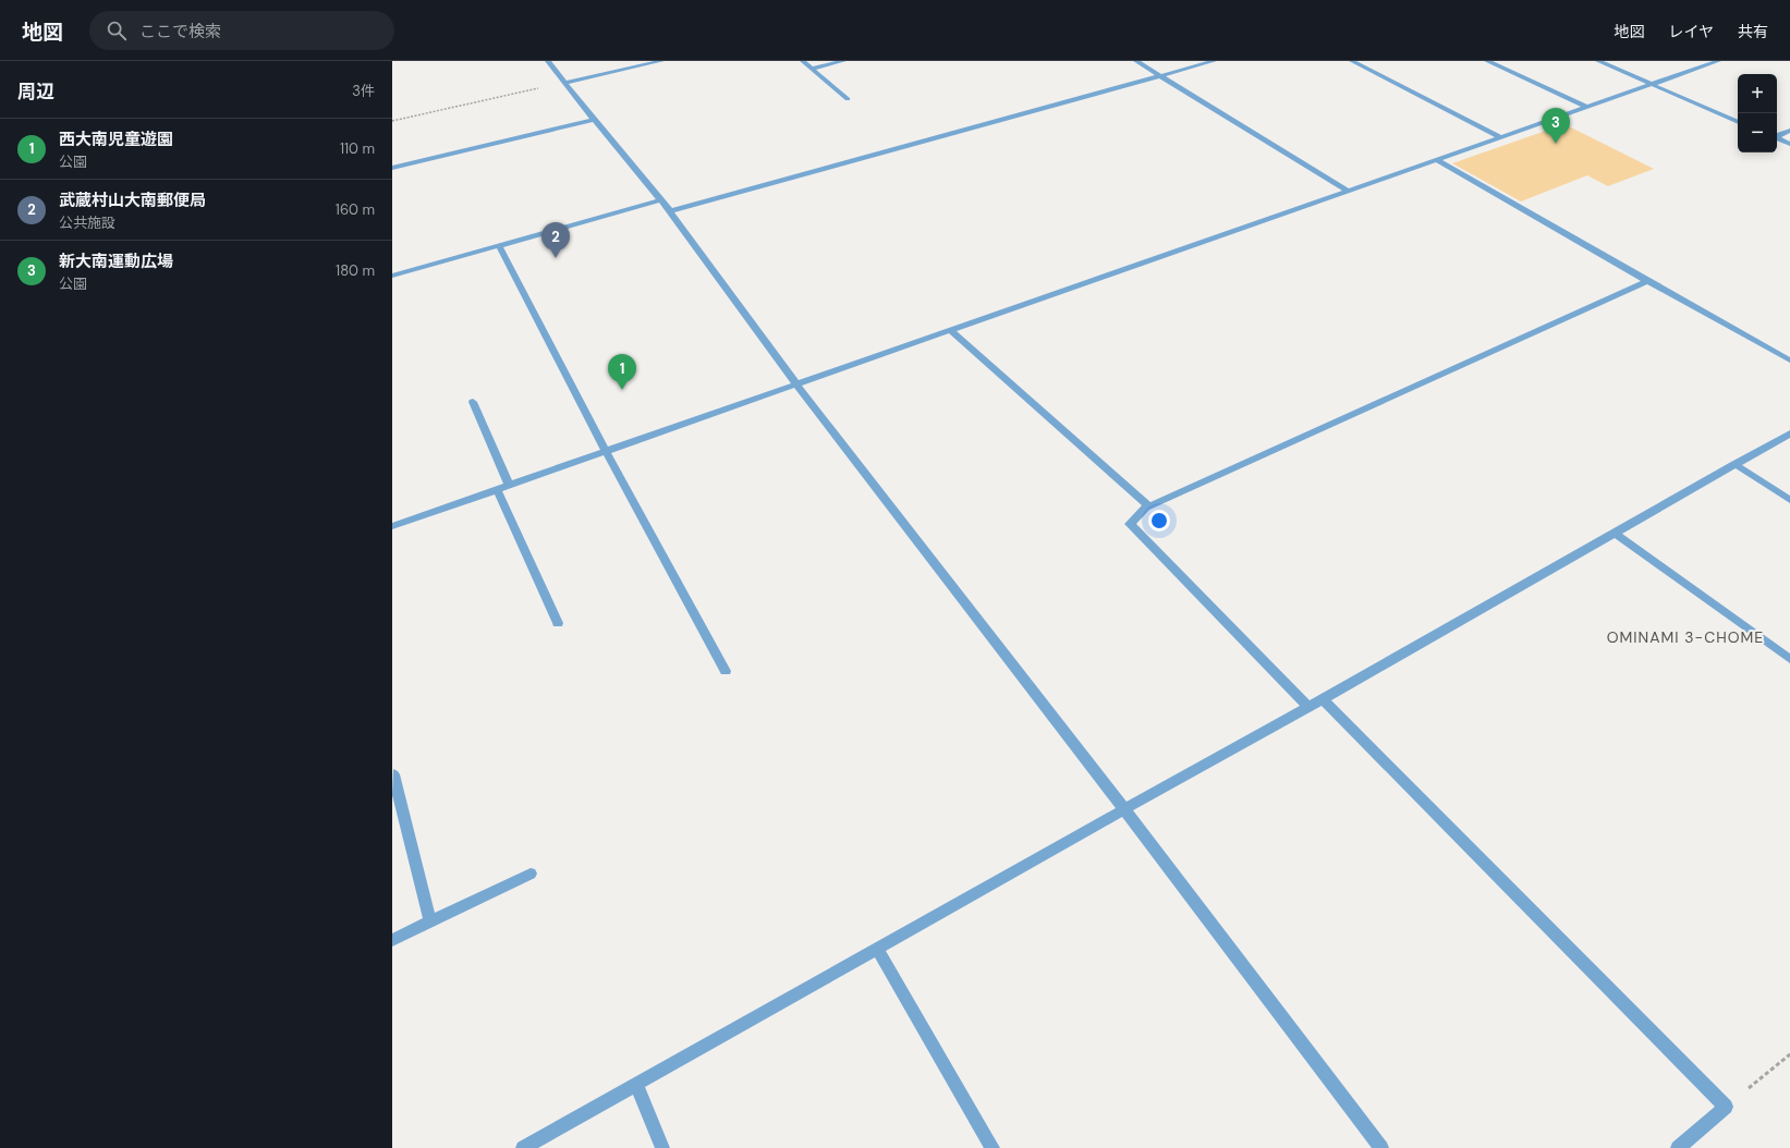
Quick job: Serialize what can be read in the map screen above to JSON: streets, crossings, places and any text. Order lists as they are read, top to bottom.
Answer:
{
  "districts": ["OMINAMI 3-CHOME"],
  "page": {
    "header": "地図",
    "search": "ここで検索",
    "nav": ["地図", "レイヤ", "共有"],
    "heading": ["周辺", "3件"],
    "map_buttons": ["+", "−"],
    "pins": ["3", "2", "1"],
    "list": [
      {
        "mark": "1",
        "name": "西大南児童遊園",
        "note": "公園",
        "value": "110 m"
      },
      {
        "mark": "2",
        "name": "武蔵村山大南郵便局",
        "note": "公共施設",
        "value": "160 m"
      },
      {
        "mark": "3",
        "name": "新大南運動広場",
        "note": "公園",
        "value": "180 m"
      }
    ]
  }
}
